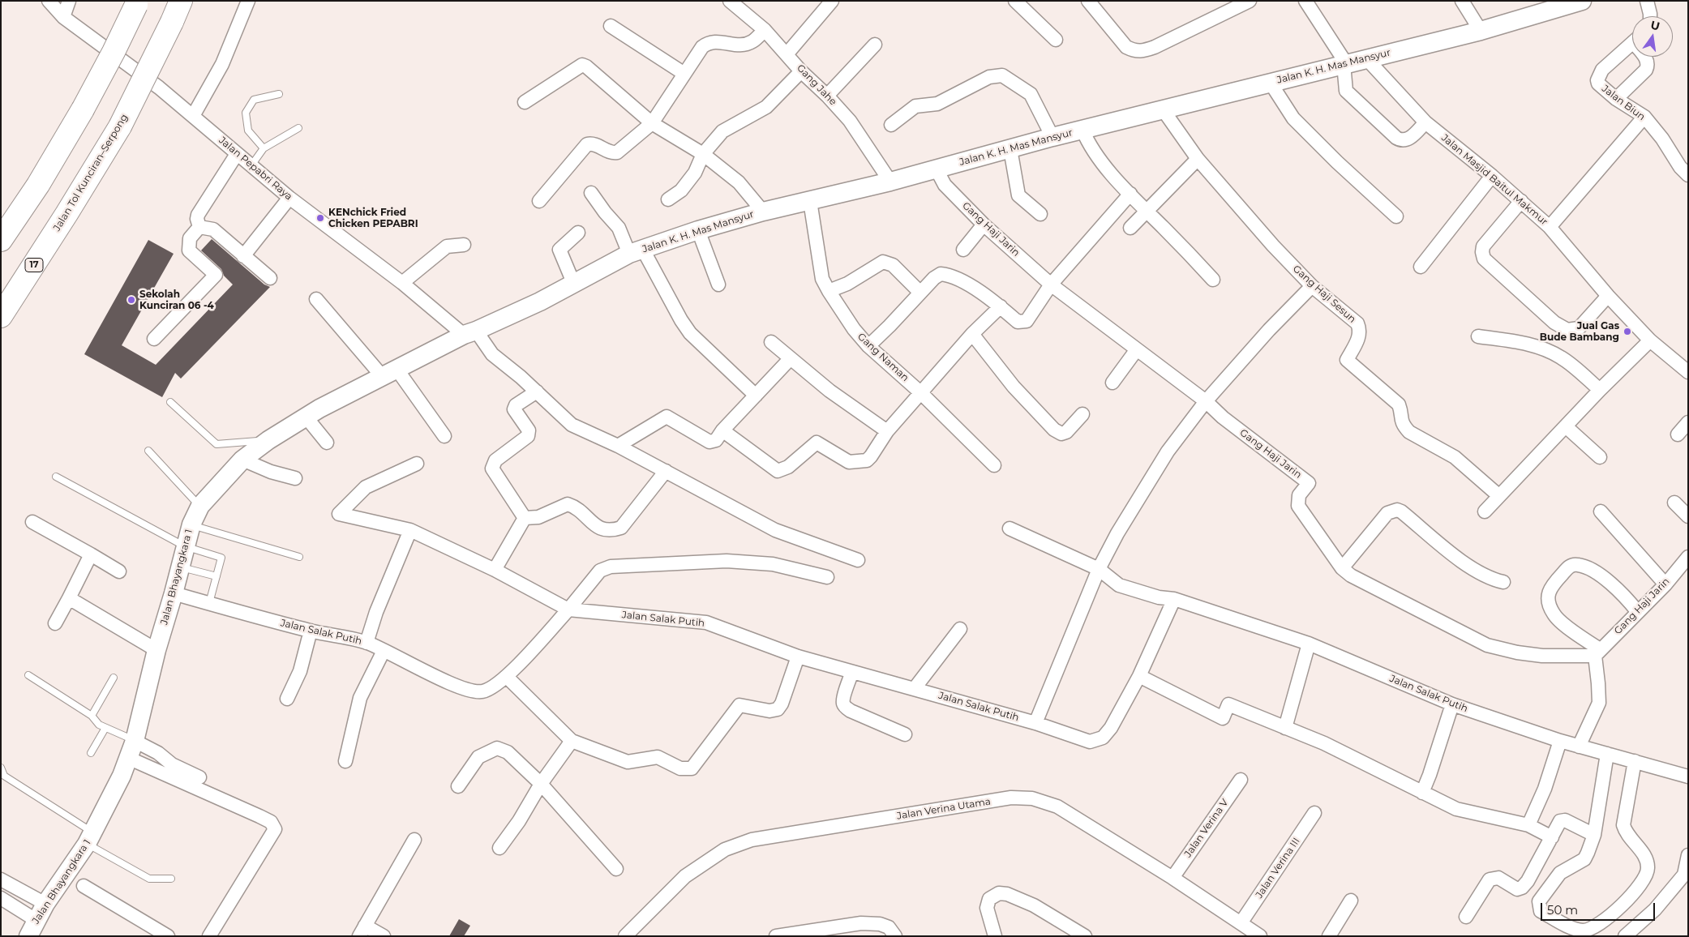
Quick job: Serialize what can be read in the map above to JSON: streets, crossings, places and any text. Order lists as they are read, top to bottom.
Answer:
{
  "streets": {
    "highway": ["Jalan Tol Kunciran–Serpong", "17"],
    "street": [
      "Jalan K. H. Mas Mansyur",
      "Gang Jahe",
      "Jalan Biun",
      "Jalan Pepabri Raya",
      "Jalan Masjid Baitul Makmur",
      "Gang Haji Jarin",
      "Gang Haji Sesun",
      "Gang Naman",
      "Jalan Bhayangkara 1",
      "Jalan Salak Putih",
      "Jalan Verina Utama",
      "Jalan Verina V",
      "Jalan Verina III"
    ]
  },
  "crossings": [
    ["Jalan K. H. Mas Mansyur", "Gang Jahe"],
    ["Jalan K. H. Mas Mansyur", "Jalan Pepabri Raya"],
    ["Jalan K. H. Mas Mansyur", "Jalan Masjid Baitul Makmur"],
    ["Jalan K. H. Mas Mansyur", "Gang Haji Jarin"],
    ["Jalan K. H. Mas Mansyur", "Gang Haji Sesun"],
    ["Jalan K. H. Mas Mansyur", "Gang Naman"],
    ["Jalan K. H. Mas Mansyur", "Jalan Bhayangkara 1"],
    ["Jalan Pepabri Raya", "Jalan Bhayangkara 1"],
    ["Jalan Bhayangkara 1", "Jalan Salak Putih"],
    ["Jalan Verina Utama", "Jalan Verina V"],
    ["Jalan Verina Utama", "Jalan Verina III"]
  ],
  "places": ["KENchick Fried Chicken PEPABRI", "Sekolah Kunciran 06 -4", "Jual Gas Bude Bambang"],
  "scale_bar": "50 m",
  "north": "top"
}
